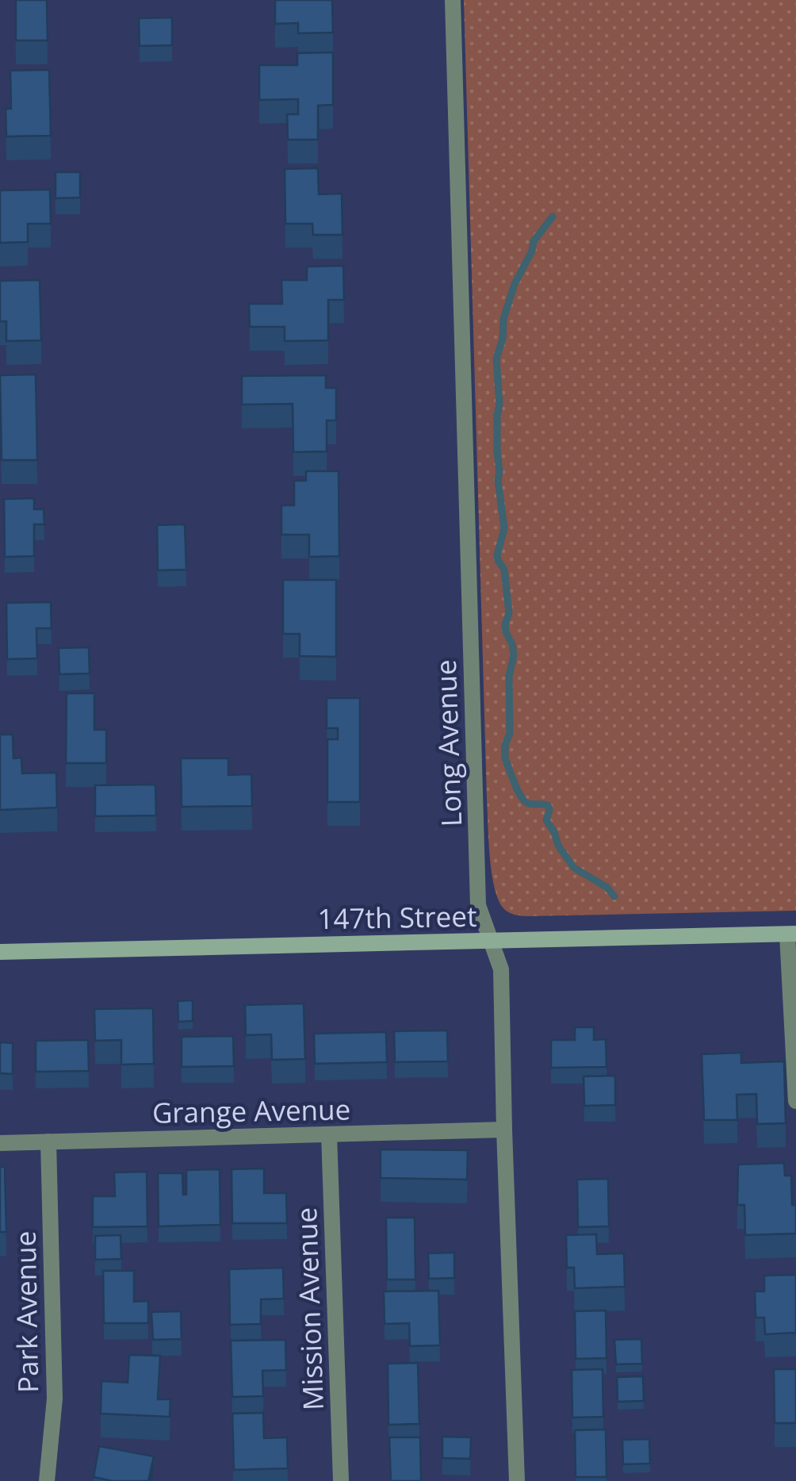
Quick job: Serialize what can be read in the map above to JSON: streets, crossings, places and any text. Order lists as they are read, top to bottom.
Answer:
{
  "streets": {
    "main road": ["147th Street"],
    "street": [
      "Long Avenue",
      "Grange Avenue",
      "Mission Avenue",
      "Park Avenue"
    ]
  },
  "crossings": [
    ["Long Avenue", "147th Street"],
    ["Long Avenue", "Grange Avenue"],
    ["Grange Avenue", "Mission Avenue"],
    ["Grange Avenue", "Park Avenue"]
  ]
}
